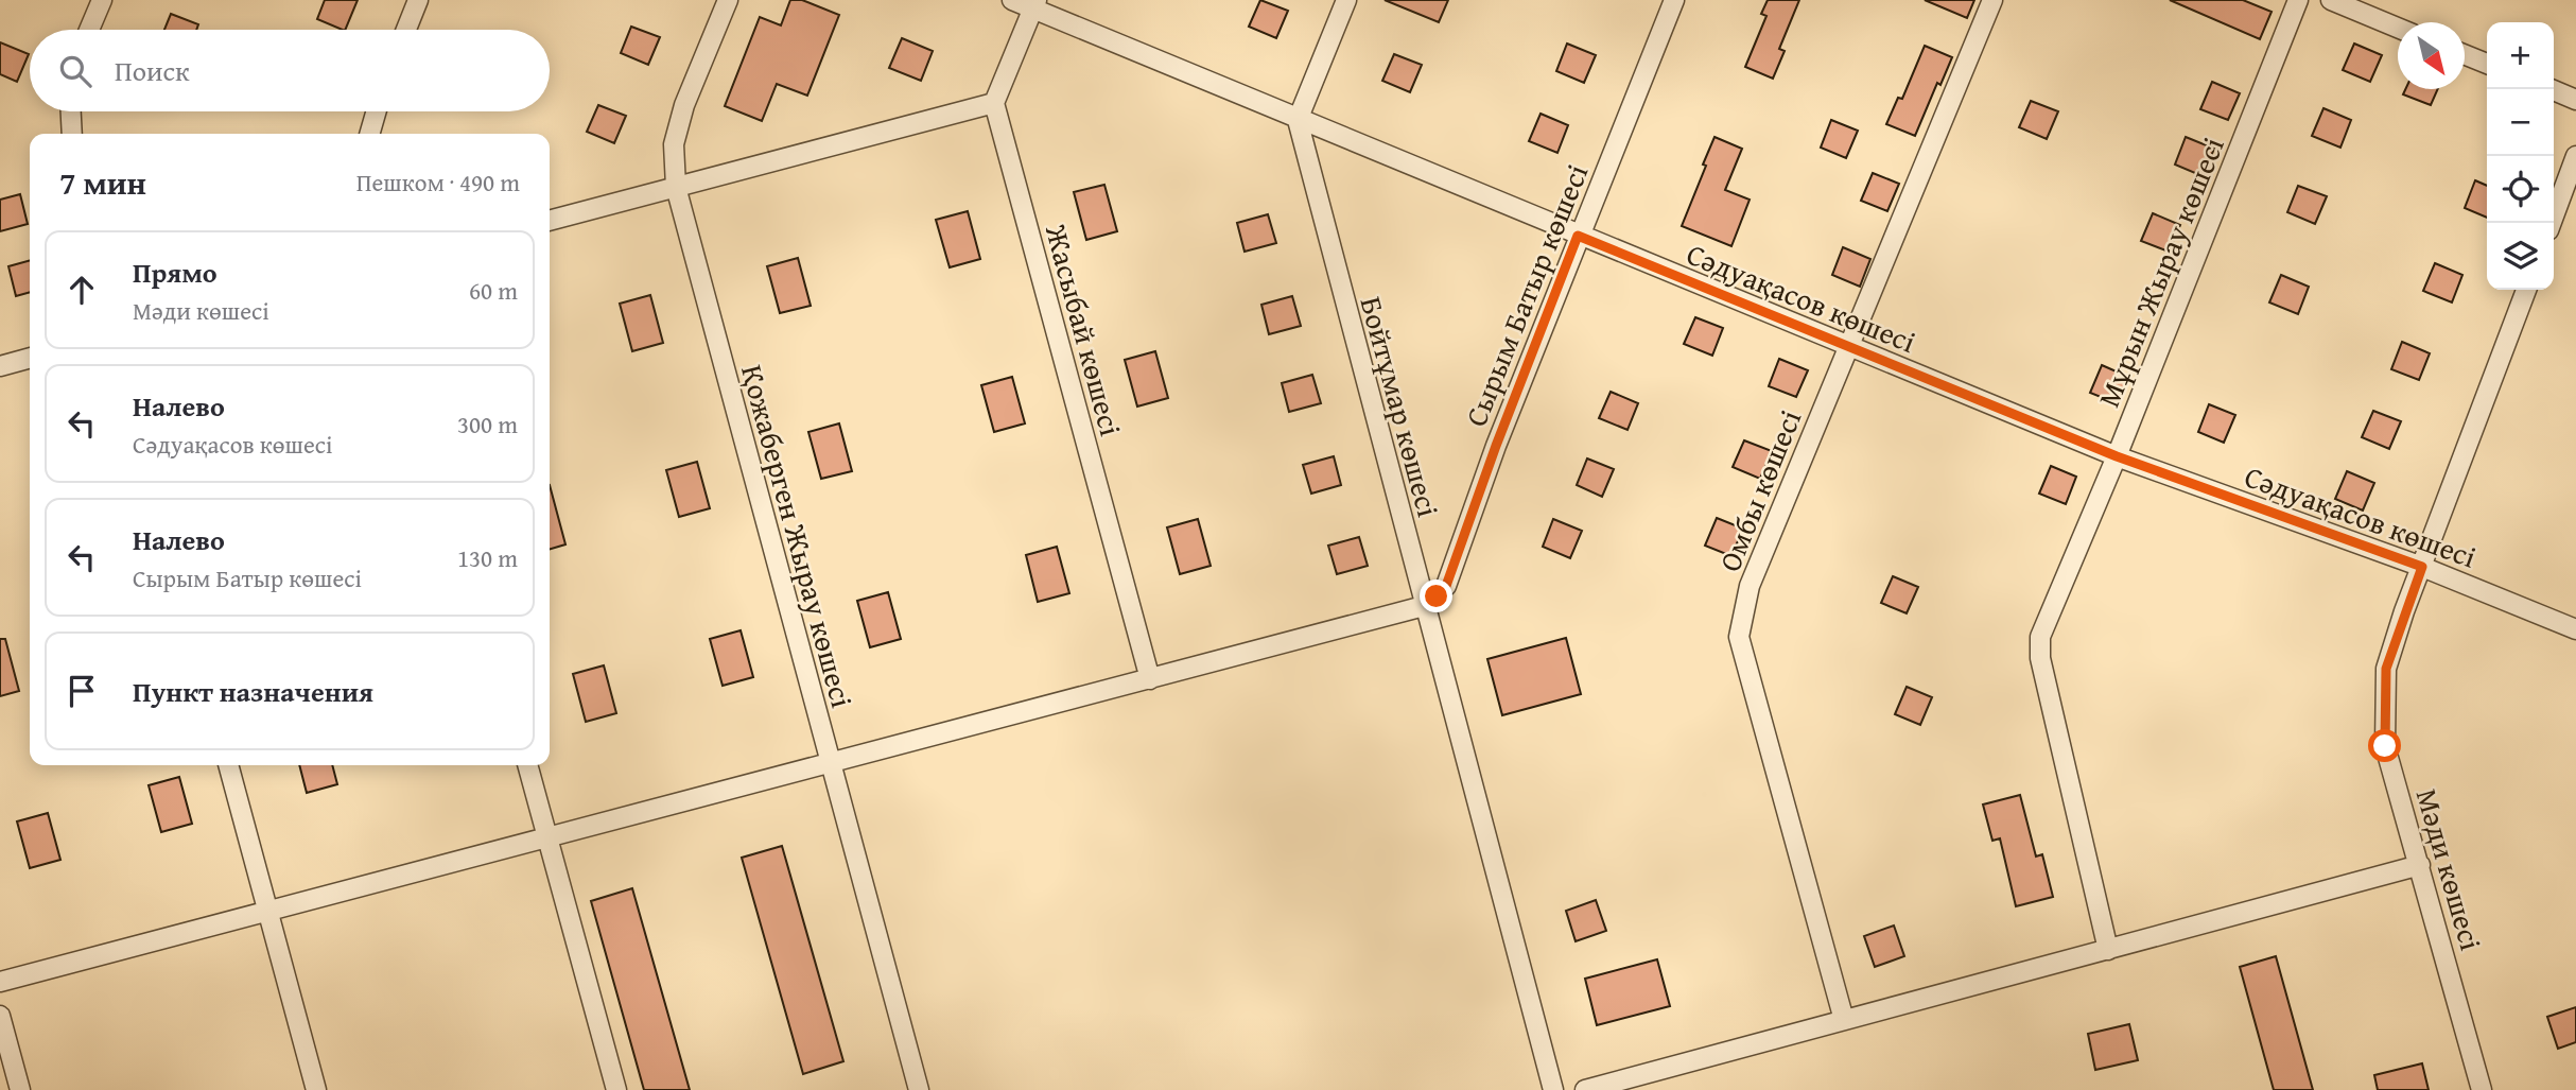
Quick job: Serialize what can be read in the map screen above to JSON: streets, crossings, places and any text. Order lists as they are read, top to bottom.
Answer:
{
  "streets": {
    "street": [
      "Мұрын Жырау көшесі",
      "Сырым Батыр көшесі",
      "Сәдуақасов көшесі",
      "Жасыбай көшесі",
      "Бойтұмар көшесі",
      "Омбы көшесі",
      "Қожаберген Жырау көшесі",
      "Мәди көшесі"
    ]
  },
  "crossings": [
    ["Мұрын Жырау көшесі", "Сәдуақасов көшесі"],
    ["Сырым Батыр көшесі", "Сәдуақасов көшесі"],
    ["Сырым Батыр көшесі", "Бойтұмар көшесі"],
    ["Сәдуақасов көшесі", "Бойтұмар көшесі"],
    ["Сәдуақасов көшесі", "Омбы көшесі"],
    ["Сәдуақасов көшесі", "Мәди көшесі"]
  ],
  "north": "bottom right",
  "page": {
    "map_buttons": ["+", "−"],
    "search": "Поиск",
    "heading": ["7 мин", "Пешком · 490 m"],
    "list": [
      ["Прямо", "Мәди көшесі", "60 m"],
      ["Налево", "Сәдуақасов көшесі", "300 m"],
      ["Налево", "Сырым Батыр көшесі", "130 m"],
      "Пункт назначения"
    ]
  }
}
